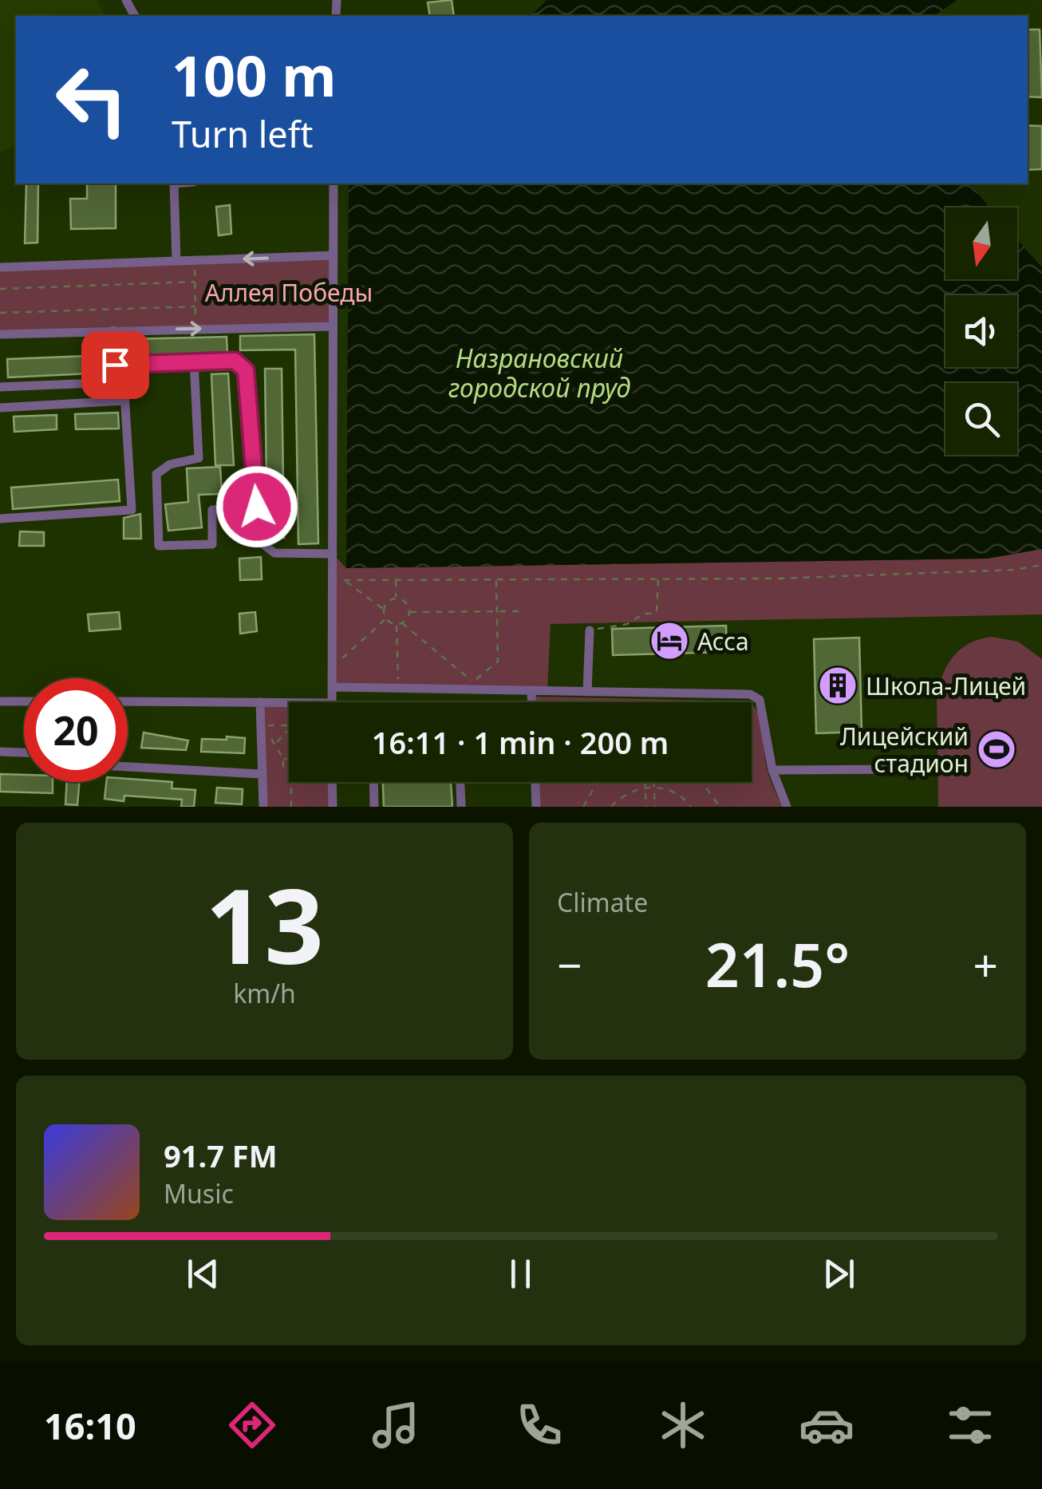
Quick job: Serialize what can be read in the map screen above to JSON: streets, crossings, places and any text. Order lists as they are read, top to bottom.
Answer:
{
  "water": ["Назрановский городской пруд"],
  "parks": ["Аллея Победы"],
  "places": {
    "hotel": ["Асса"],
    "building": ["Школа-Лицей"],
    "sports": ["Лицейский стадион"]
  },
  "north": "bottom",
  "page": {
    "turn": ["100 m", "Turn left"],
    "limit": "20",
    "trip": "16:11 · 1 min · 200 m",
    "tile": [
      ["13", "km/h"],
      "Climate"
    ],
    "heat": ["−", "21.5°", "+"],
    "song": ["91.7 FM", "Music"],
    "tabs": "16:10"
  }
}
